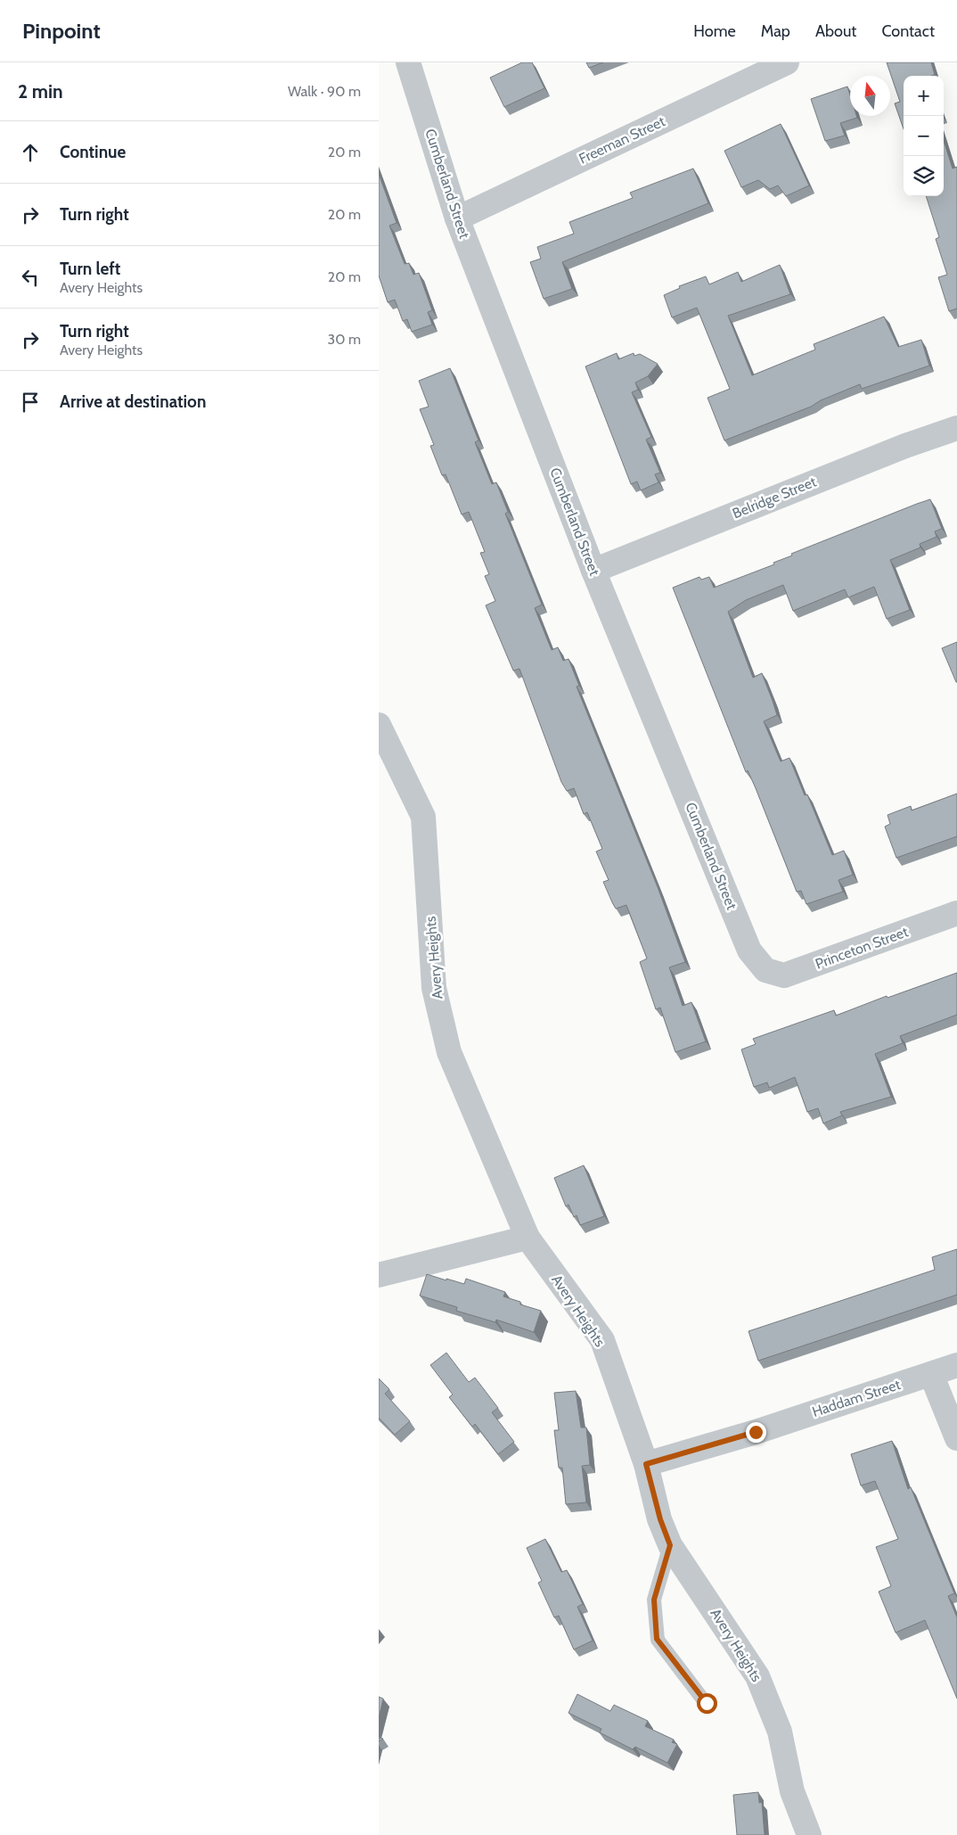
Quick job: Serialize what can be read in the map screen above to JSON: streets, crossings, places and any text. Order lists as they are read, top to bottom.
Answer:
{
  "streets": {
    "street": [
      "Freeman Street",
      "Cumberland Street",
      "Belridge Street",
      "Princeton Street",
      "Avery Heights",
      "Haddam Street"
    ]
  },
  "crossings": [
    ["Freeman Street", "Cumberland Street"],
    ["Cumberland Street", "Belridge Street"],
    ["Cumberland Street", "Princeton Street"],
    ["Avery Heights", "Haddam Street"]
  ],
  "north": "top",
  "page": {
    "header": "Pinpoint",
    "nav": [
      "Home",
      "Map",
      "About",
      "Contact"
    ],
    "heading": ["2 min", "Walk · 90 m"],
    "map_buttons": ["+", "−"],
    "list": [
      ["Continue", "20 m"],
      ["Turn right", "20 m"],
      ["Turn left", "Avery Heights", "20 m"],
      ["Turn right", "Avery Heights", "30 m"],
      "Arrive at destination"
    ]
  }
}
